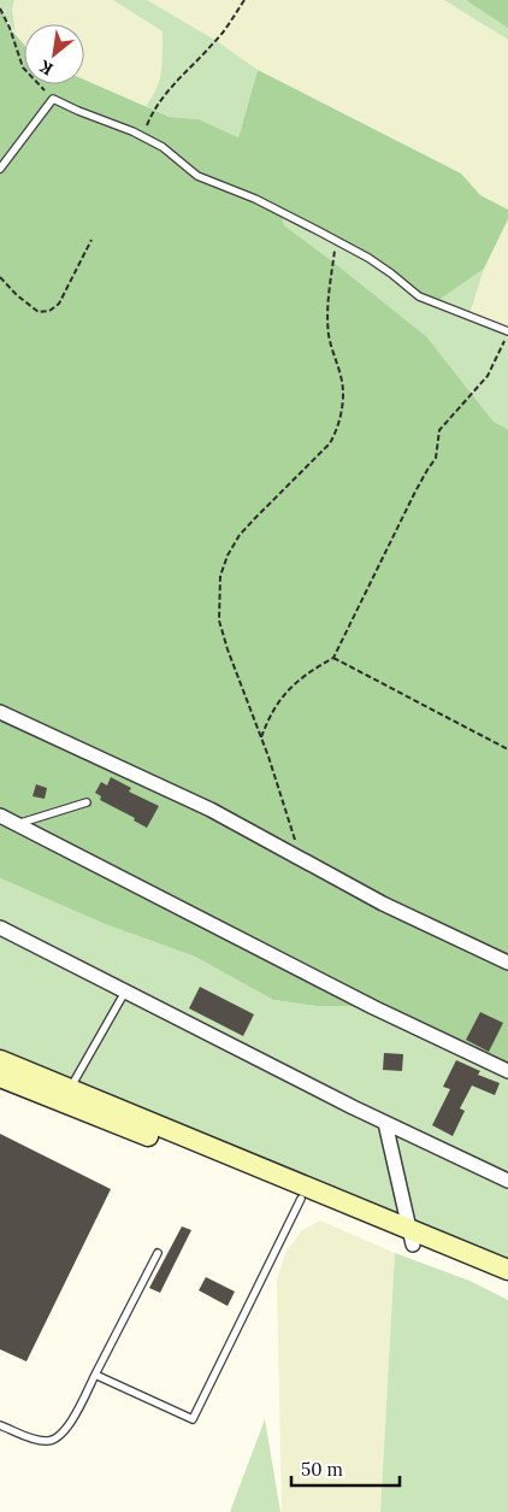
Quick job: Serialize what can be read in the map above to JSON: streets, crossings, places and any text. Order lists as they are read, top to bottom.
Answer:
{
  "scale_bar": "50 m",
  "north": "bottom left"
}
